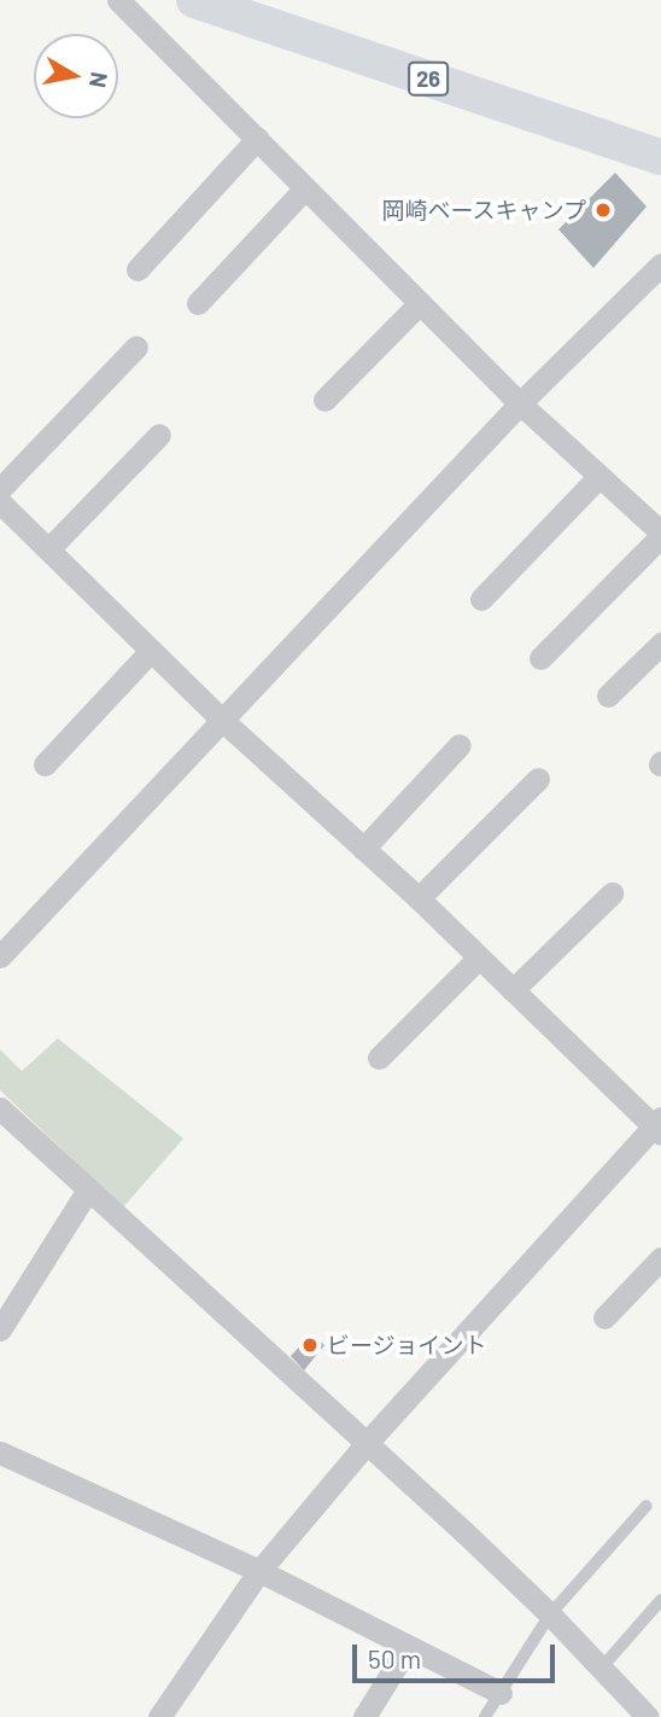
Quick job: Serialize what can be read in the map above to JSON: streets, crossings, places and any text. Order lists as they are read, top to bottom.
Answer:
{
  "streets": {
    "main road": ["26"]
  },
  "places": ["岡崎ベースキャンプ", "ビージョイント"],
  "scale_bar": "50 m",
  "north": "right"
}
